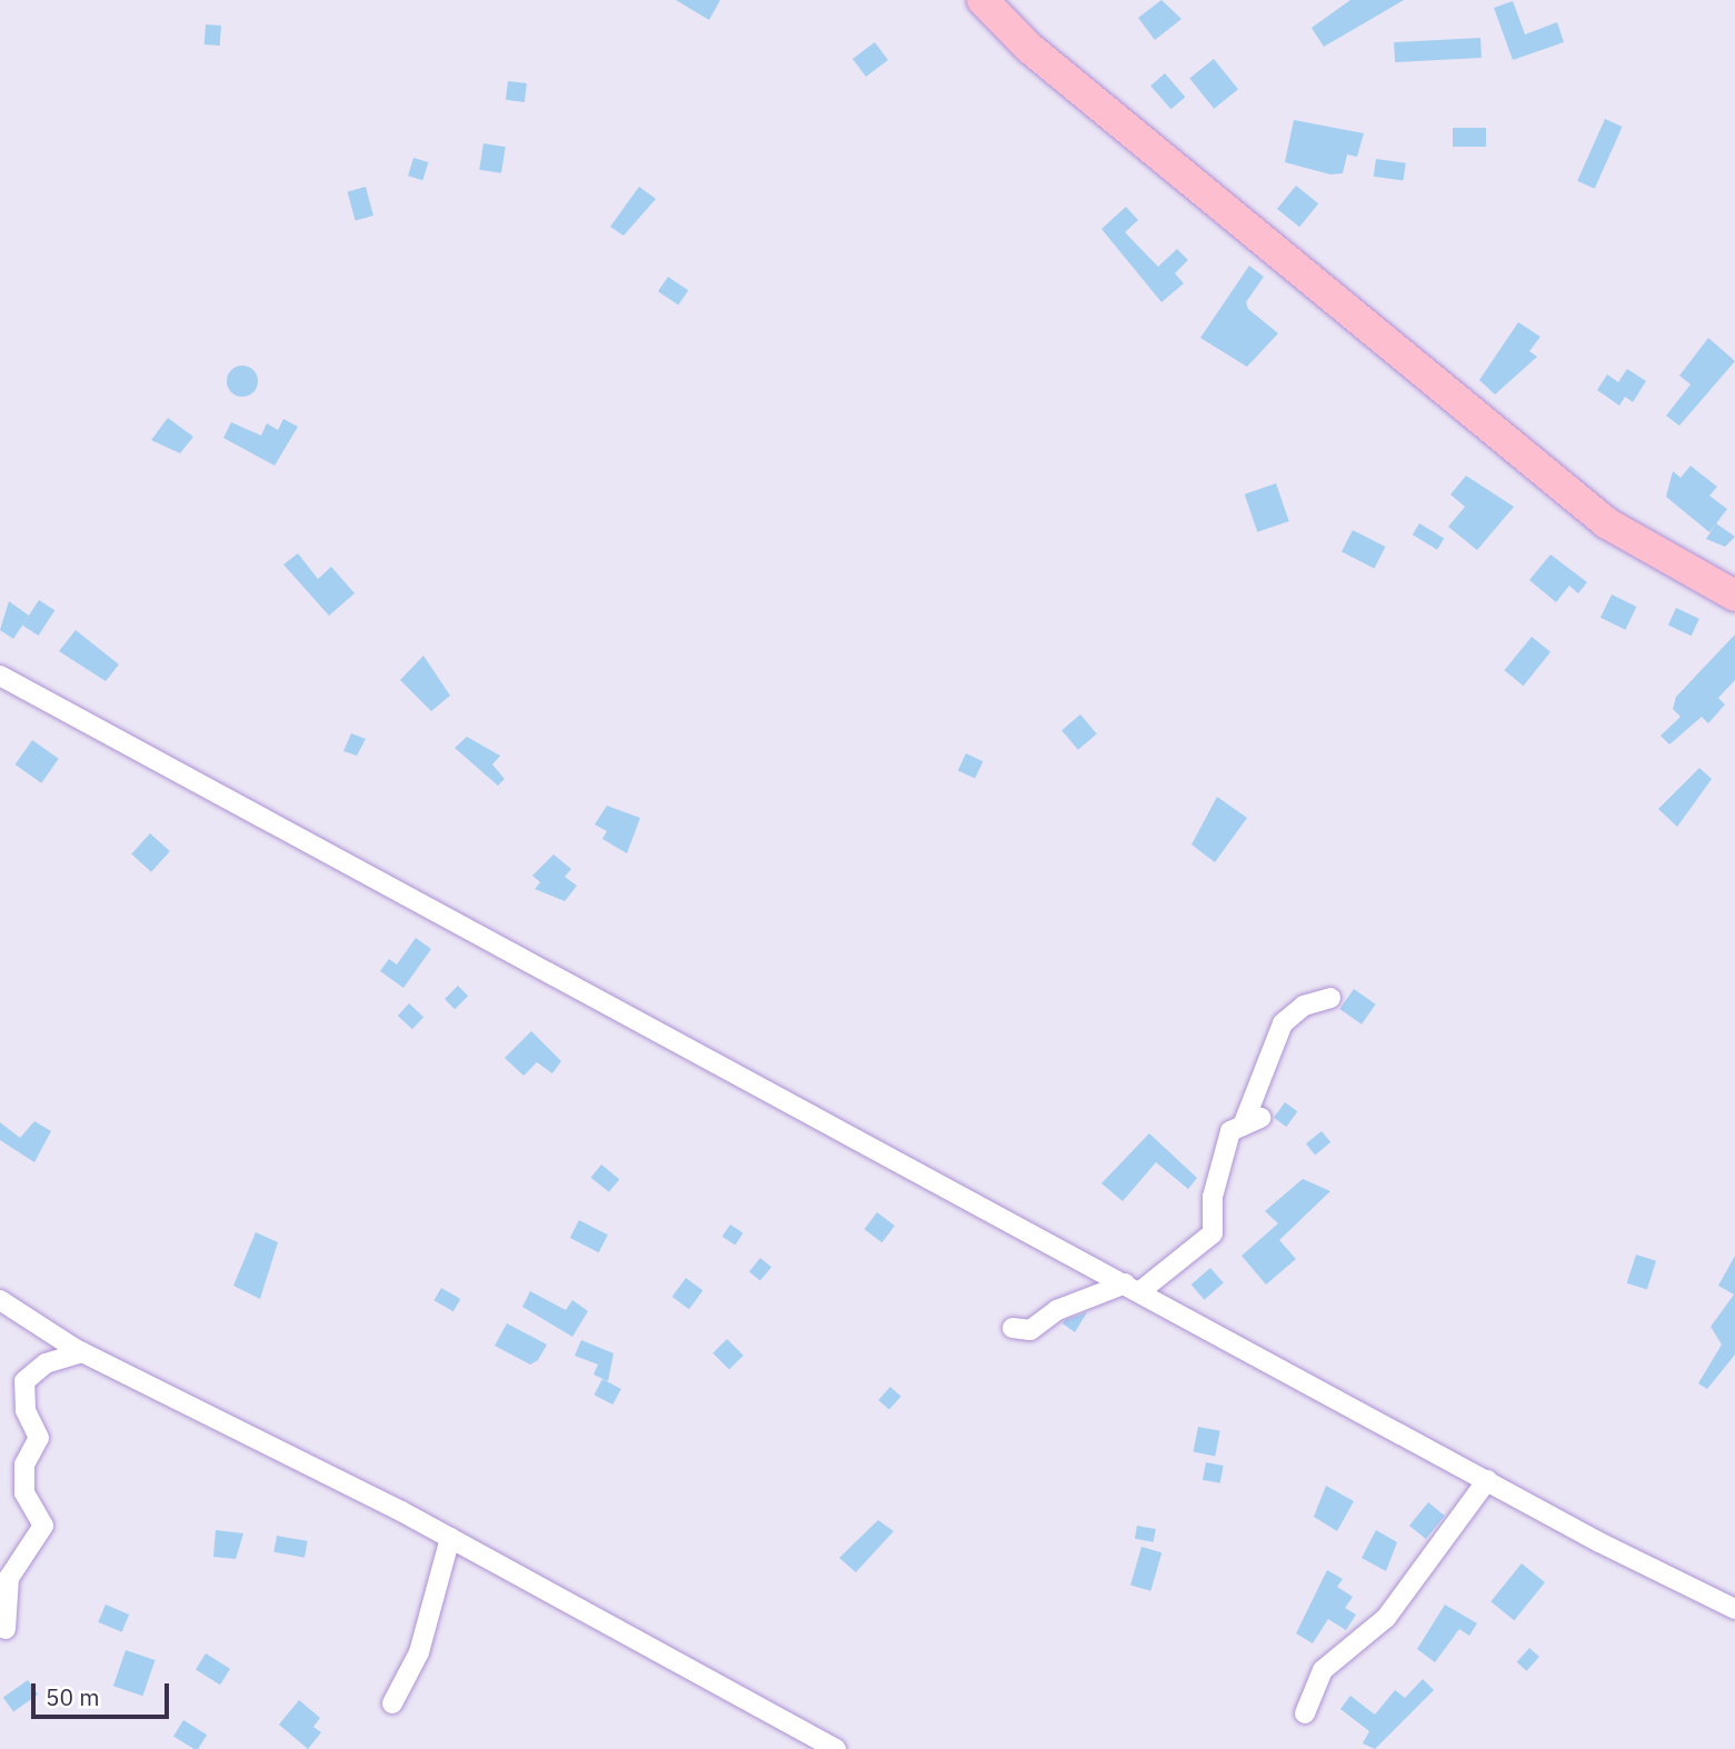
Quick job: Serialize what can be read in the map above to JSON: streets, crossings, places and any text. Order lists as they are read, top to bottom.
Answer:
{
  "scale_bar": "50 m"
}
